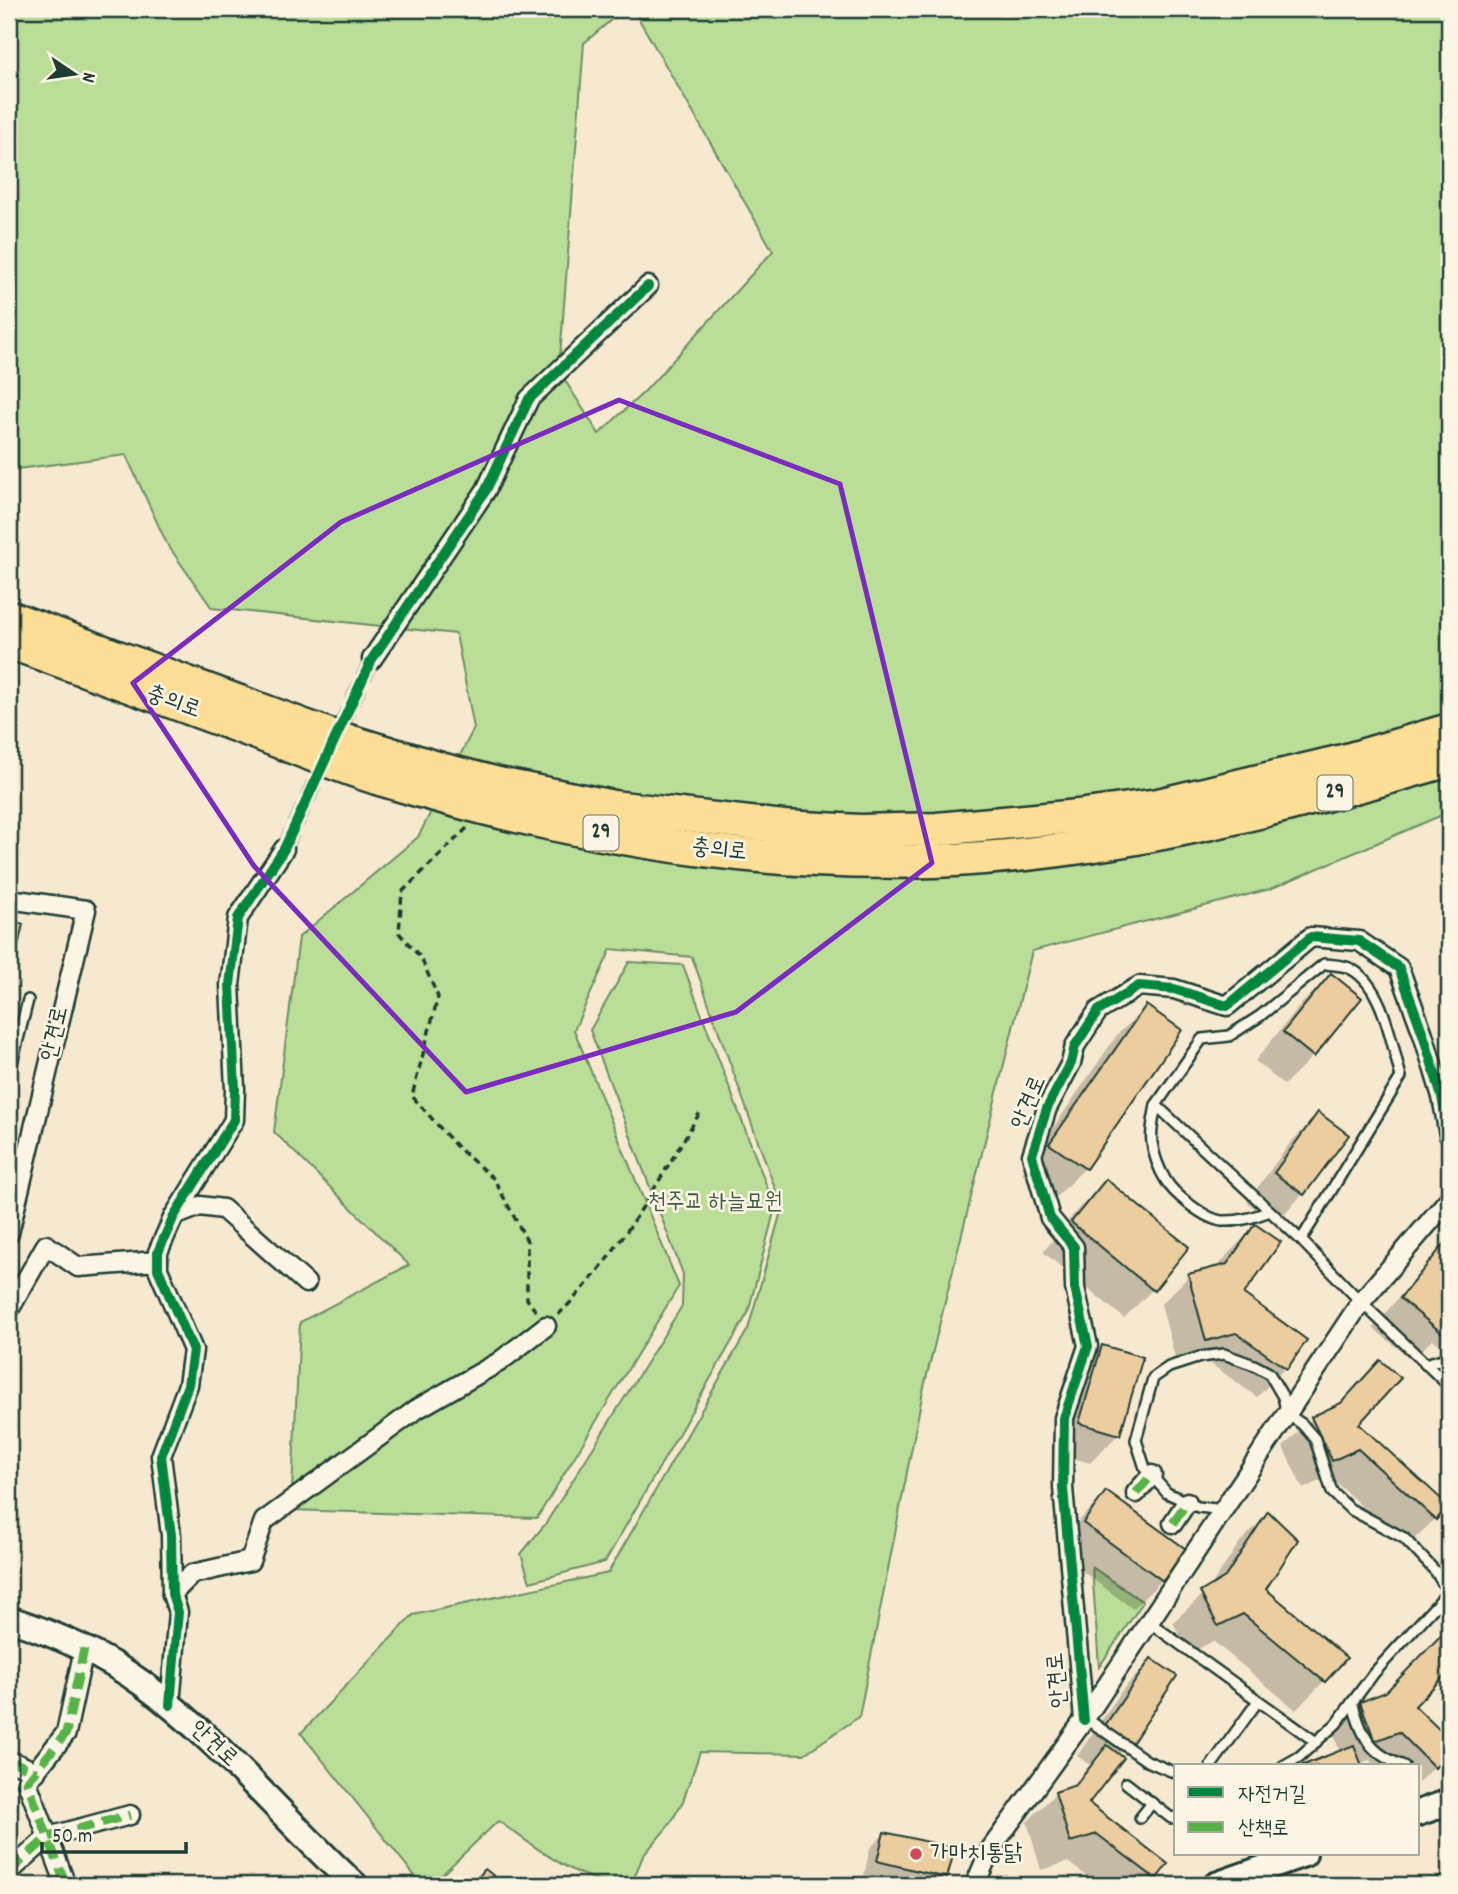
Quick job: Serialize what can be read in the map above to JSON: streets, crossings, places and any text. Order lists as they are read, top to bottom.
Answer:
{
  "streets": {
    "highway": ["충의로", "29"],
    "main road": ["안견로"]
  },
  "parks": ["천주교 하늘묘원"],
  "places": ["가마치통닭"],
  "legend": ["자전거길", "산책로"],
  "scale_bar": "50 m",
  "north": "right"
}
